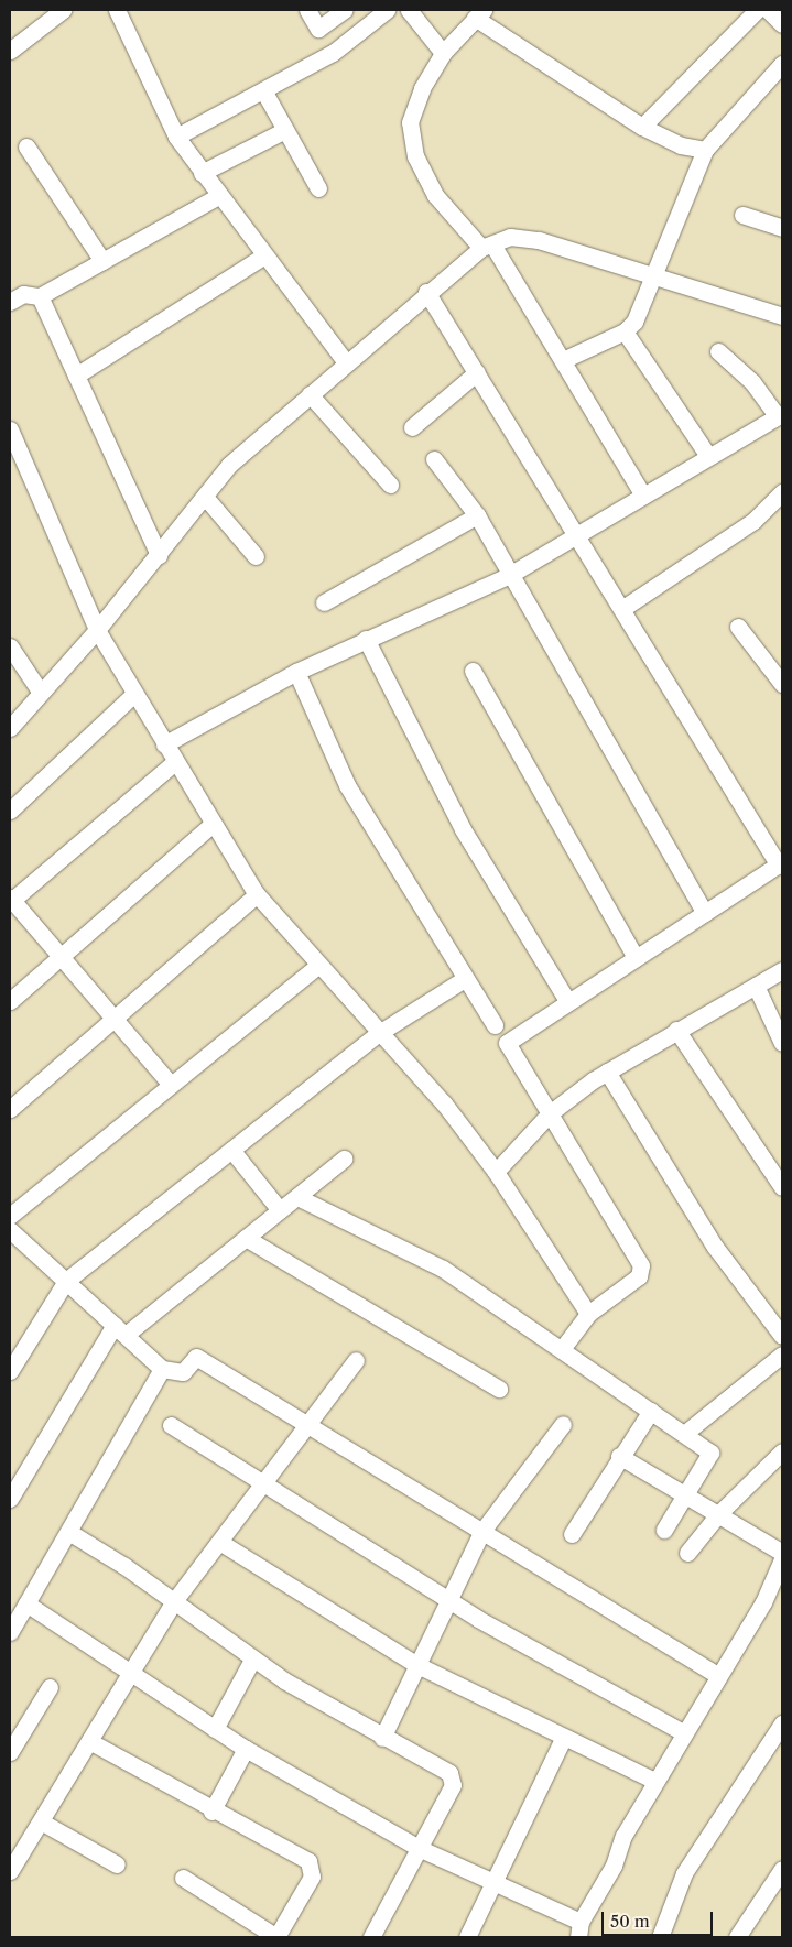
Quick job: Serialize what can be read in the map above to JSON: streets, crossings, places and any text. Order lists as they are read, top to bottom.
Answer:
{
  "scale_bar": "50 m"
}
